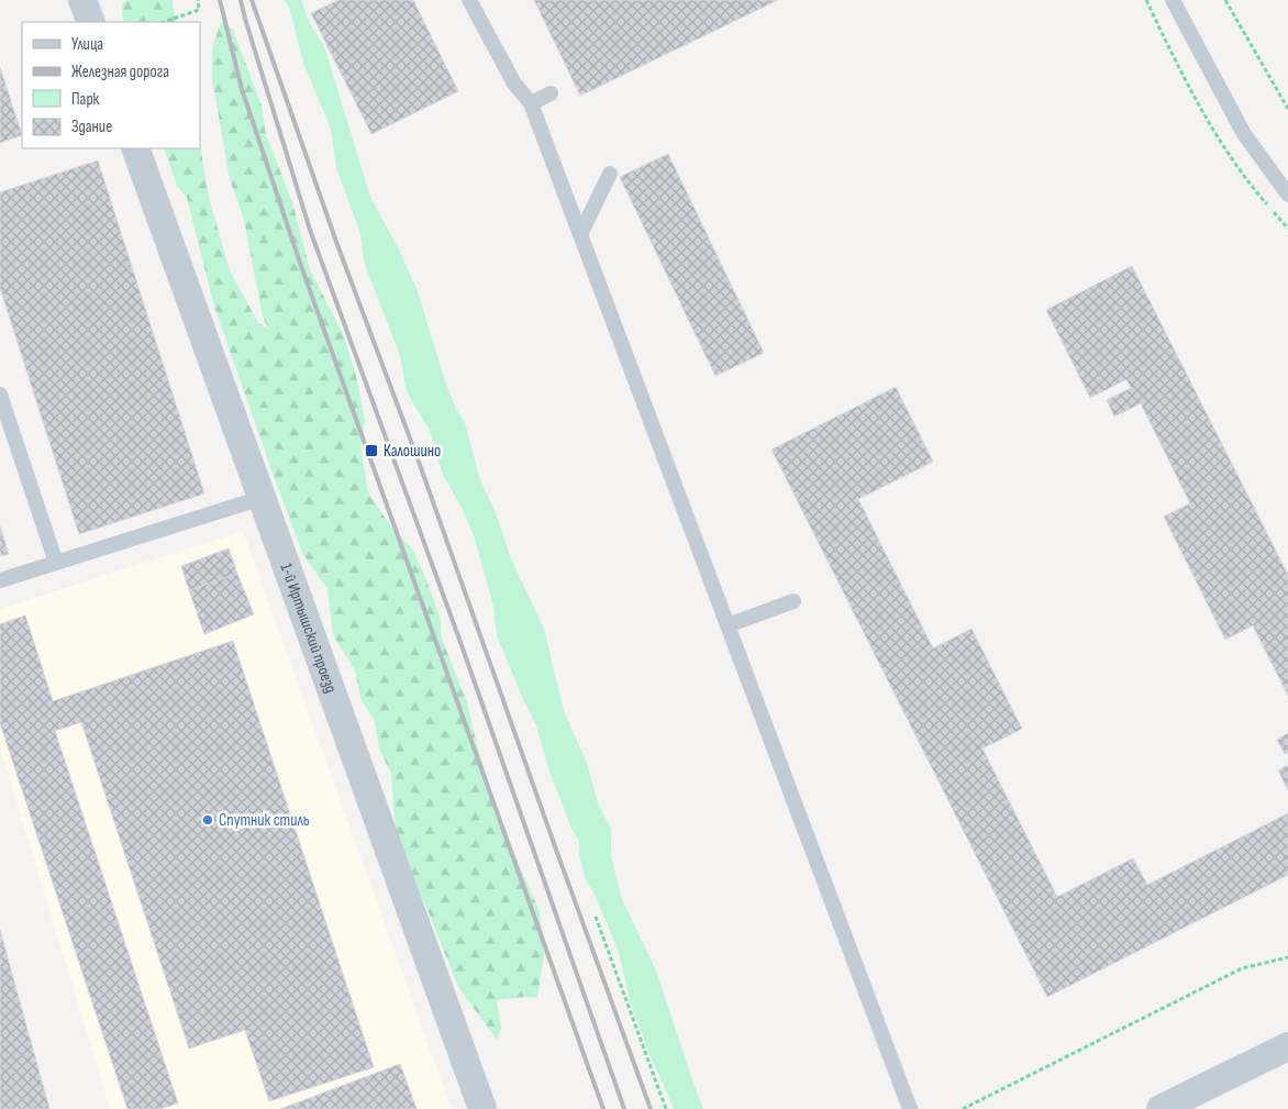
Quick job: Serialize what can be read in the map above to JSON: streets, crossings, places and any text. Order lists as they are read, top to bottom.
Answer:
{
  "streets": {
    "street": ["1-й Иртышский проезд"]
  },
  "places": {
    "transit": ["Калошино"],
    "other": ["Спутник стиль"]
  },
  "legend": [
    "Улица",
    "Железная дорога",
    "Парк",
    "Здание"
  ]
}
